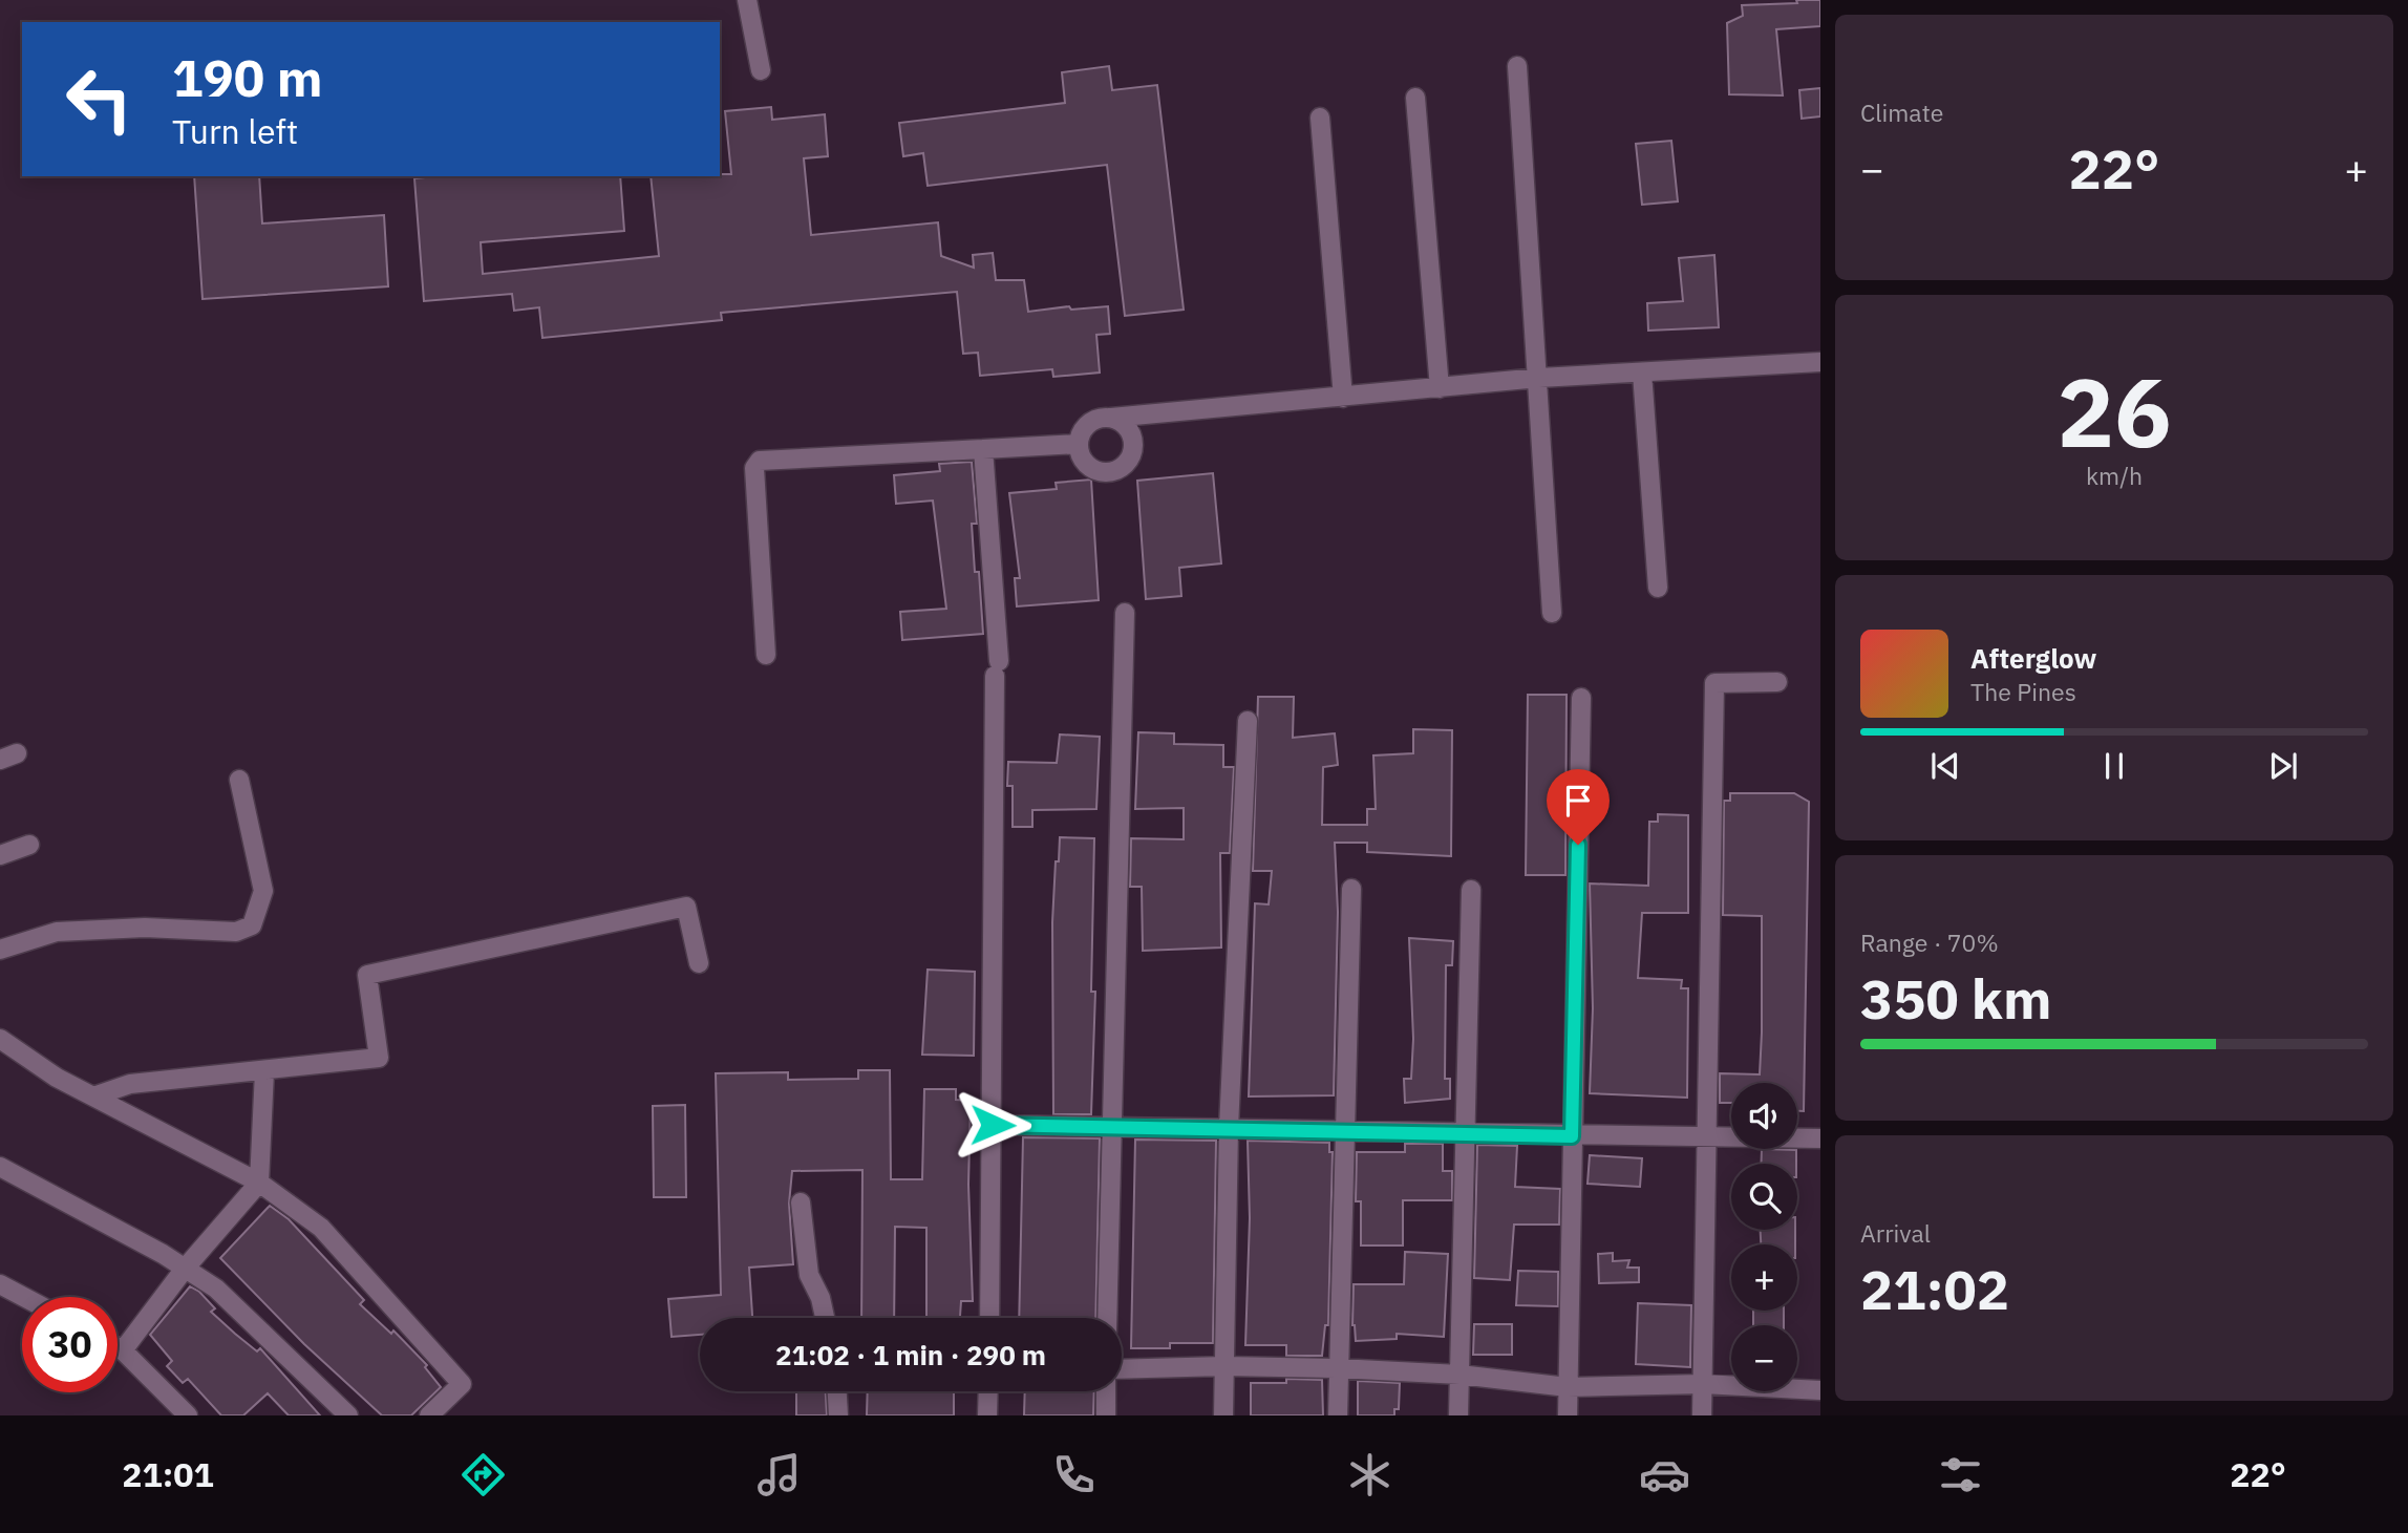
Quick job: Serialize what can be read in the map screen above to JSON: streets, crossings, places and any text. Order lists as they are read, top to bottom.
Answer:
{
  "page": {
    "tile": [
      "Climate",
      ["26", "km/h"],
      ["Range · 70%", "350 km"],
      ["Arrival", "21:02"]
    ],
    "turn": ["190 m", "Turn left"],
    "heat": ["−", "22°", "+"],
    "song": ["Afterglow", "The Pines"],
    "map_buttons": ["+", "−"],
    "limit": "30",
    "trip": "21:02 · 1 min · 290 m",
    "tabs": ["21:01", "22°"]
  }
}
